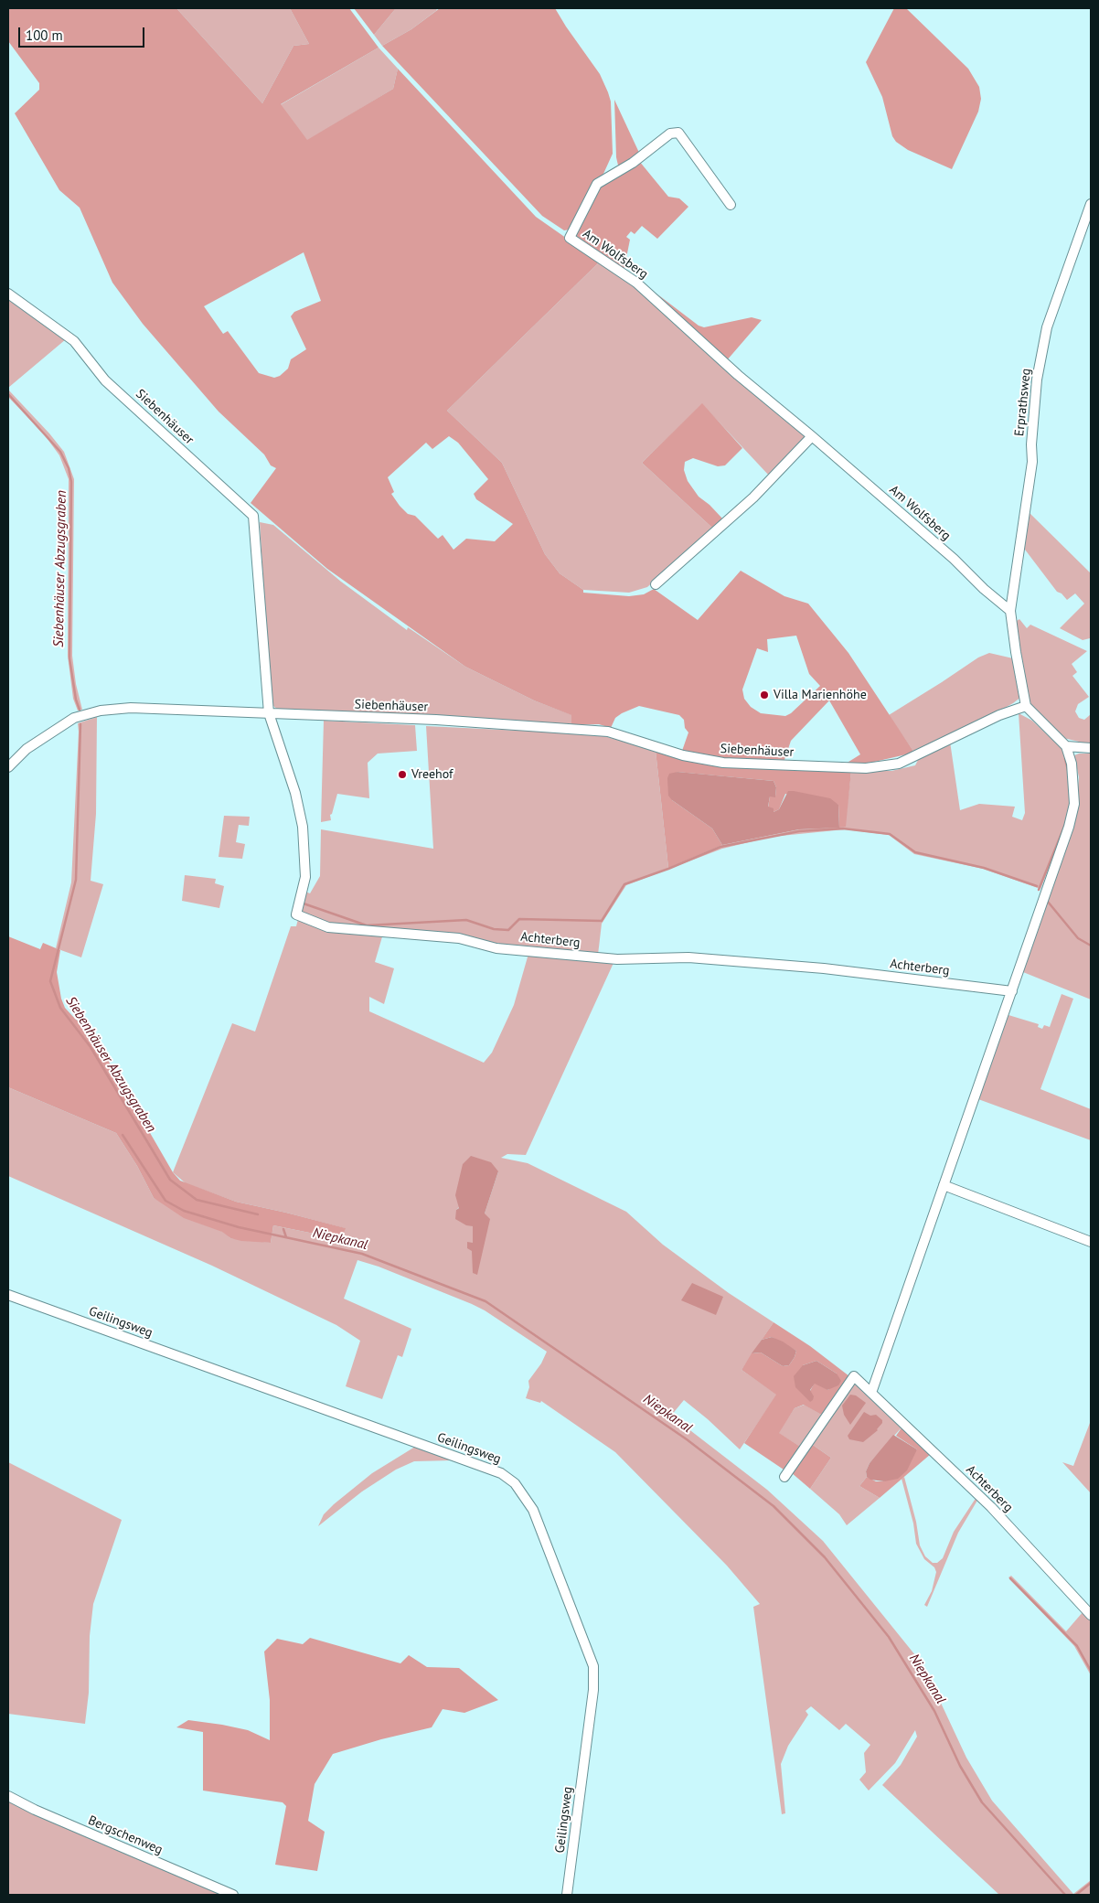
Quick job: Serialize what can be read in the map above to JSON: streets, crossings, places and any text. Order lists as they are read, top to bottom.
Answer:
{
  "streets": {
    "street": [
      "Am Wolfsberg",
      "Erprathsweg",
      "Siebenhäuser",
      "Achterberg",
      "Geilingsweg",
      "Bergschenweg"
    ]
  },
  "crossings": [
    ["Am Wolfsberg", "Erprathsweg"],
    ["Erprathsweg", "Siebenhäuser"],
    ["Siebenhäuser", "Achterberg"]
  ],
  "water": ["Siebenhäuser Abzugsgraben", "Niepkanal"],
  "places": ["Villa Marienhöhe", "Vreehof"],
  "scale_bar": "100 m"
}
